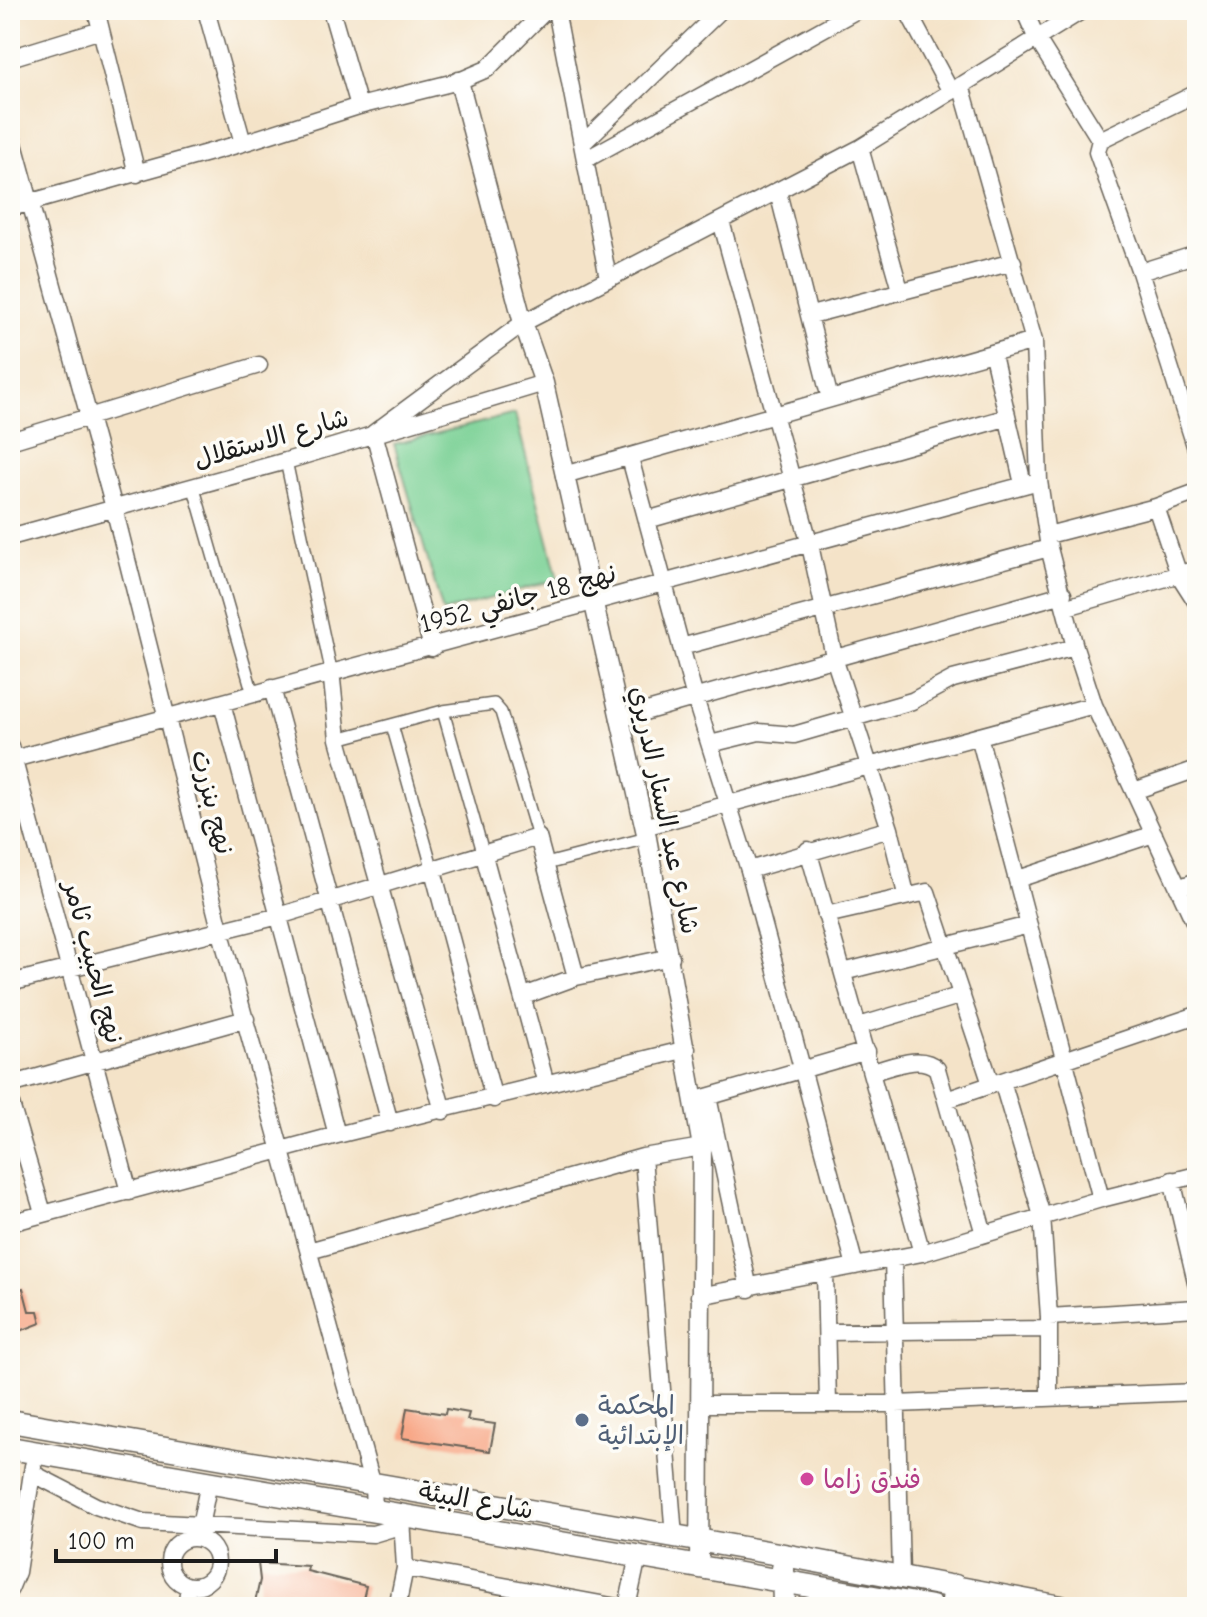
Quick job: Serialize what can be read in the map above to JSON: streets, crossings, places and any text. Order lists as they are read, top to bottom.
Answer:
{
  "streets": {
    "main road": ["شارع البيئة"],
    "street": [
      "شارع الاستقلال",
      "نهج 18 جانفي 1952",
      "نهج بنزرت",
      "شارع عبد الستار الدريري",
      "نهج الحبيب ثامر"
    ]
  },
  "crossings": [
    ["شارع الاستقلال", "نهج بنزرت"],
    ["شارع الاستقلال", "شارع عبد الستار الدريري"],
    ["نهج 18 جانفي 1952", "نهج بنزرت"],
    ["نهج 18 جانفي 1952", "شارع عبد الستار الدريري"],
    ["نهج 18 جانفي 1952", "نهج الحبيب ثامر"],
    ["نهج بنزرت", "شارع البيئة"],
    ["شارع عبد الستار الدريري", "شارع البيئة"]
  ],
  "places": ["المحكمة الإبتدائية", "فندق زاما"],
  "scale_bar": "100 m"
}
